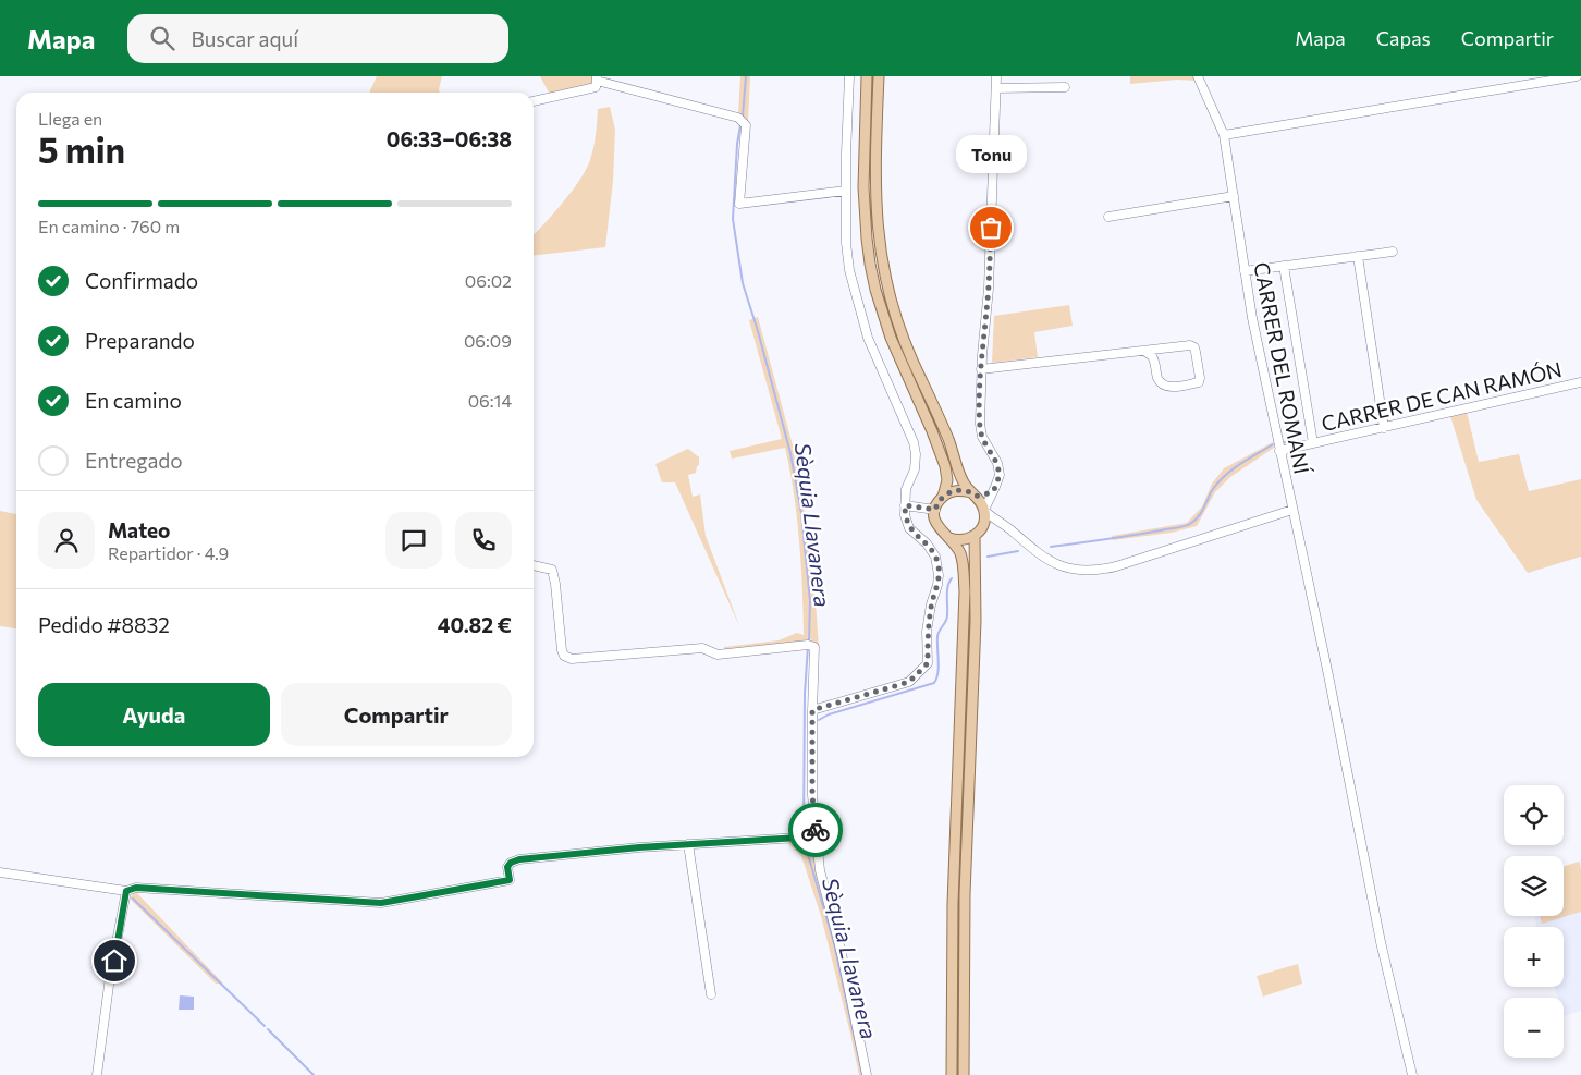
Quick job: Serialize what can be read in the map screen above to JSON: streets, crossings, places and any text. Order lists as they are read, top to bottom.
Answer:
{
  "streets": {
    "street": ["CARRER DEL ROMANÍ", "CARRER DE CAN RAMÓN"]
  },
  "crossings": [
    ["CARRER DEL ROMANÍ", "CARRER DE CAN RAMÓN"]
  ],
  "water": ["Sèquia Llavanera"],
  "places": ["Tonu"],
  "page": {
    "header": "Mapa",
    "search": "Buscar aquí",
    "nav": ["Mapa", "Capas", "Compartir"],
    "heading": ["5 min", "Llega en", "06:33–06:38"],
    "panel": [
      "Mateo",
      "Repartidor · 4.9",
      "Pedido #8832",
      "40.82 €"
    ],
    "bubble": "Tonu",
    "bar": "En camino · 760 m",
    "list": [
      ["Confirmado", "06:02"],
      ["Preparando", "06:09"],
      ["En camino", "06:14"],
      "Entregado"
    ],
    "buttons": ["Ayuda", "Compartir"],
    "map_buttons": ["+", "−"]
  }
}
